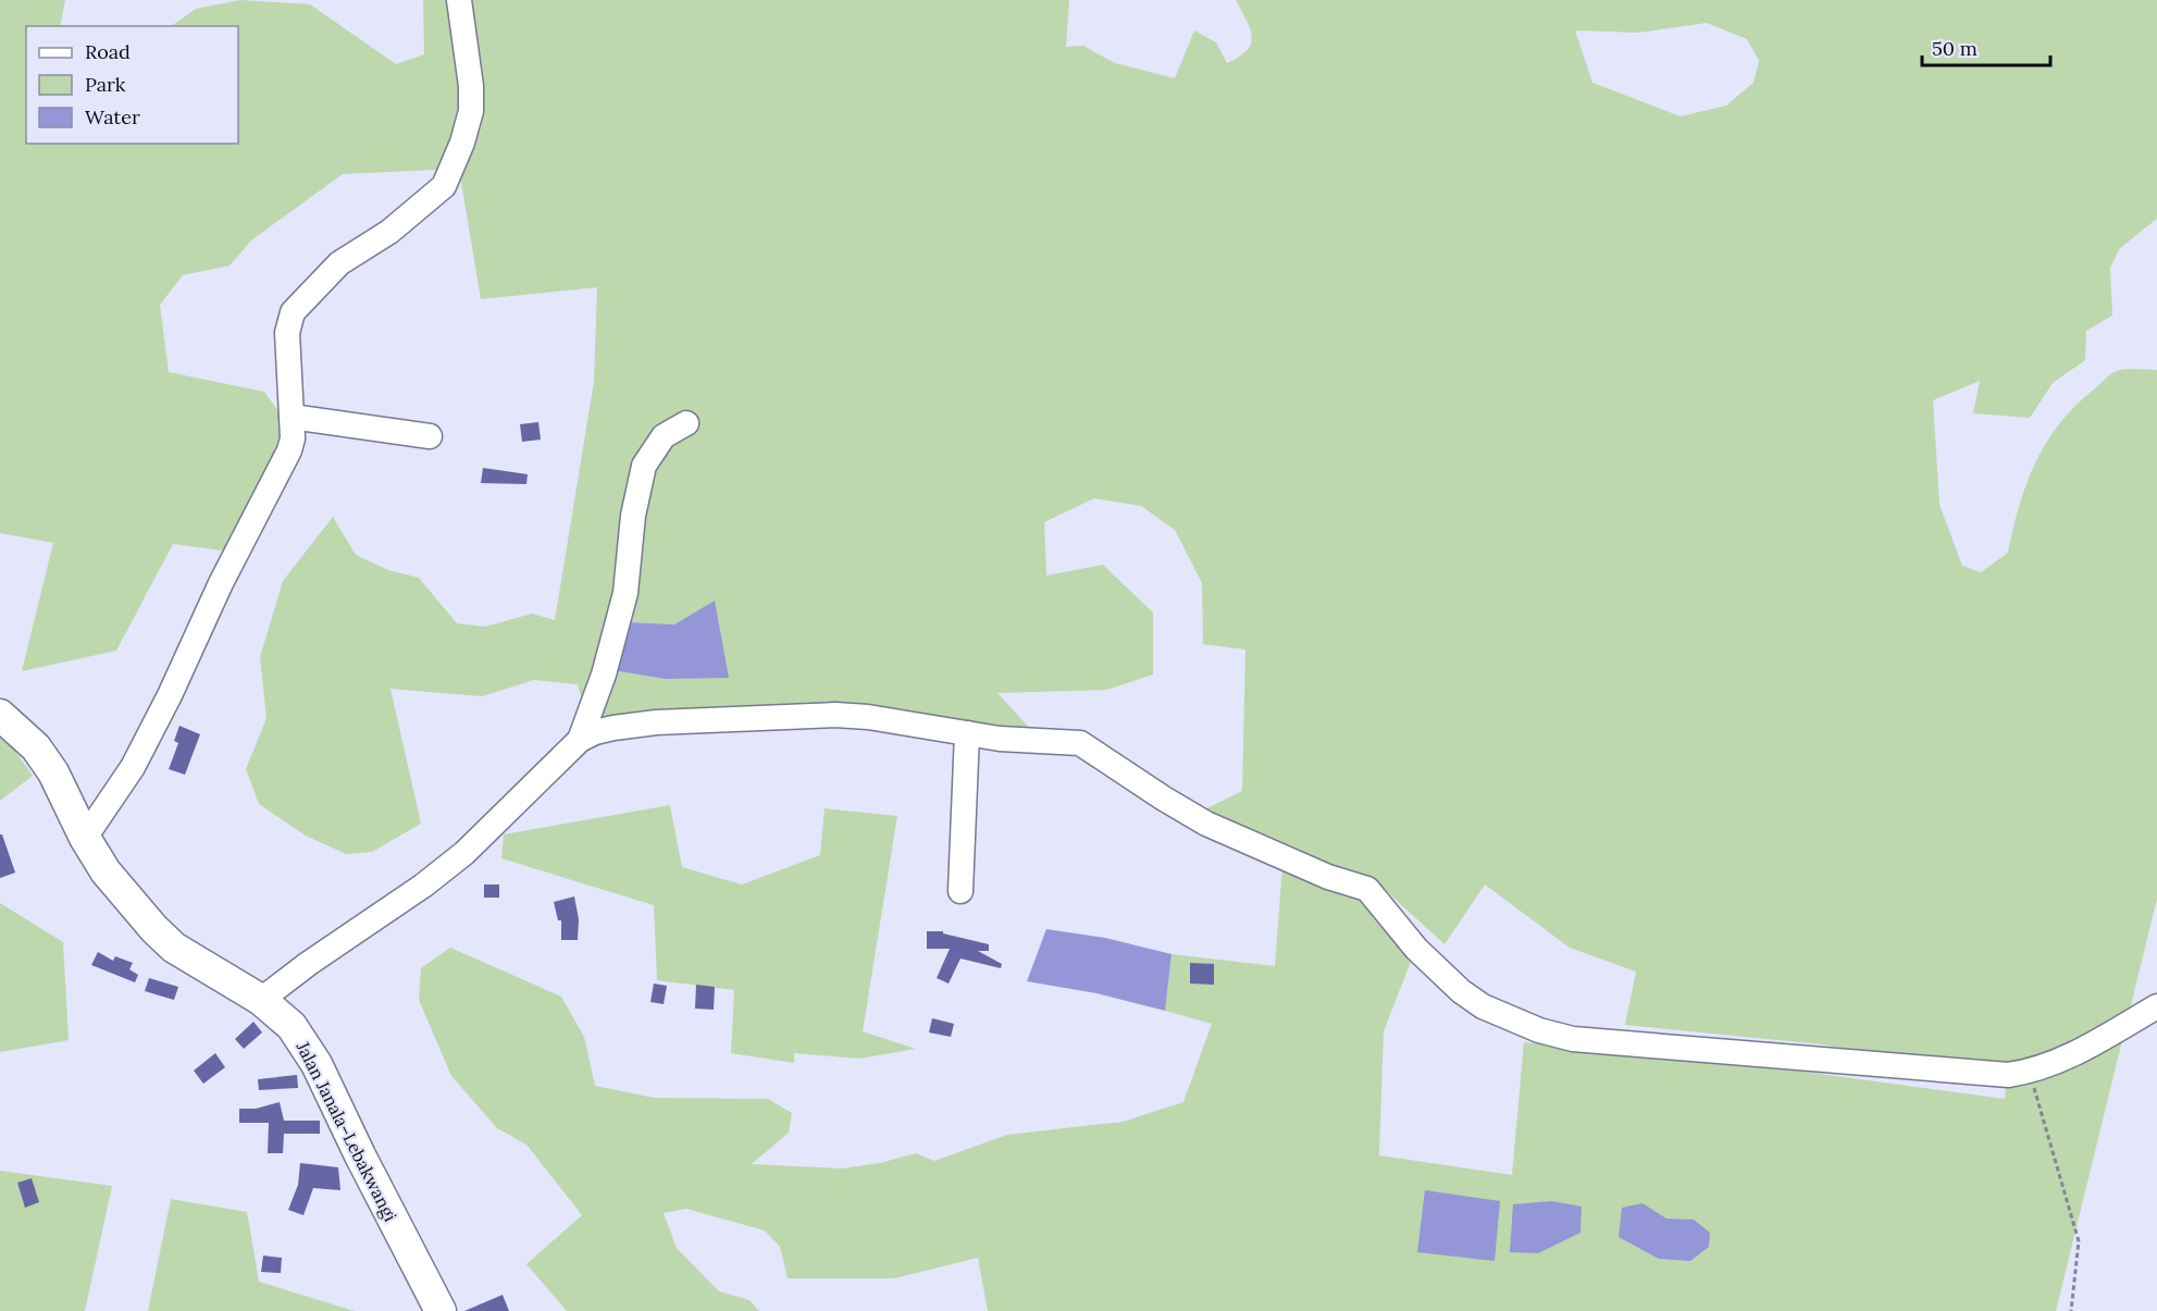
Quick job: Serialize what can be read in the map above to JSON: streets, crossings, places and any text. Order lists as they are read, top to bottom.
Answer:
{
  "streets": {
    "main road": ["Jalan Janala–Lebakwangi"]
  },
  "legend": ["Road", "Park", "Water"],
  "scale_bar": "50 m"
}
